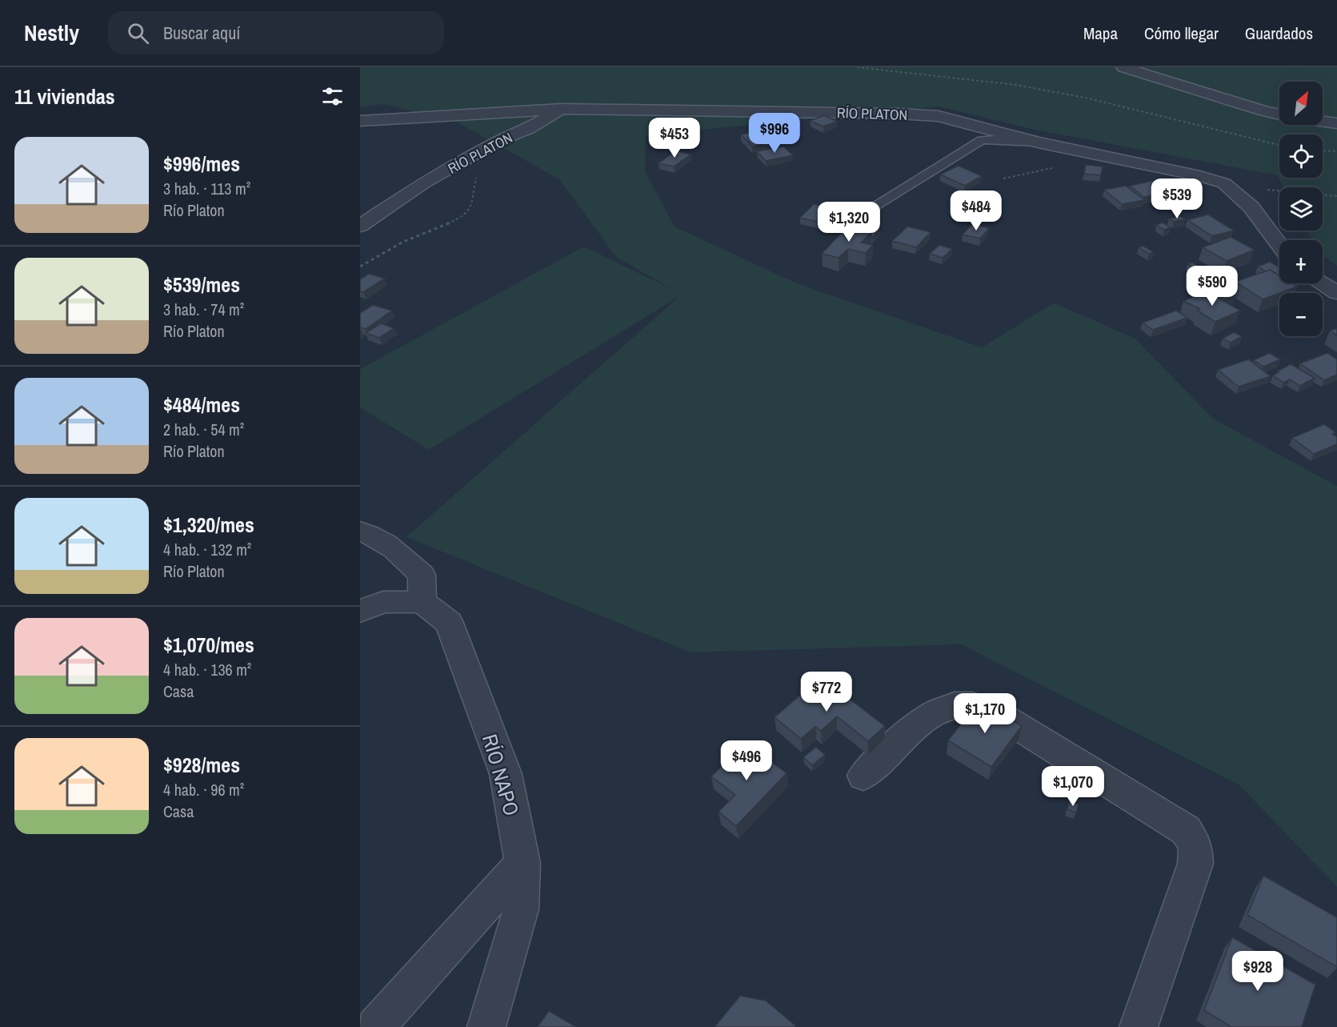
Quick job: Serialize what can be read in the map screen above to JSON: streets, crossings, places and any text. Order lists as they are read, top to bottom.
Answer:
{
  "streets": {
    "street": ["RÍO PLATON", "RÍO NAPO"]
  },
  "north": "top right",
  "page": {
    "header": "Nestly",
    "search": "Buscar aquí",
    "nav": ["Mapa", "Cómo llegar", "Guardados"],
    "heading": "11 viviendas",
    "map_buttons": ["+", "−"],
    "price": [
      "$996",
      "$453",
      "$539",
      "$484",
      "$1,320",
      "$590",
      "$772",
      "$1,170",
      "$496",
      "$1,070",
      "$928"
    ],
    "list": [
      {
        "name": "$996/mes",
        "note": "3 hab. · 113 m² · Río Platon"
      },
      {
        "name": "$539/mes",
        "note": "3 hab. · 74 m² · Río Platon"
      },
      {
        "name": "$484/mes",
        "note": "2 hab. · 54 m² · Río Platon"
      },
      {
        "name": "$1,320/mes",
        "note": "4 hab. · 132 m² · Río Platon"
      },
      {
        "name": "$1,070/mes",
        "note": "4 hab. · 136 m² · Casa"
      },
      {
        "name": "$928/mes",
        "note": "4 hab. · 96 m² · Casa"
      }
    ]
  }
}
